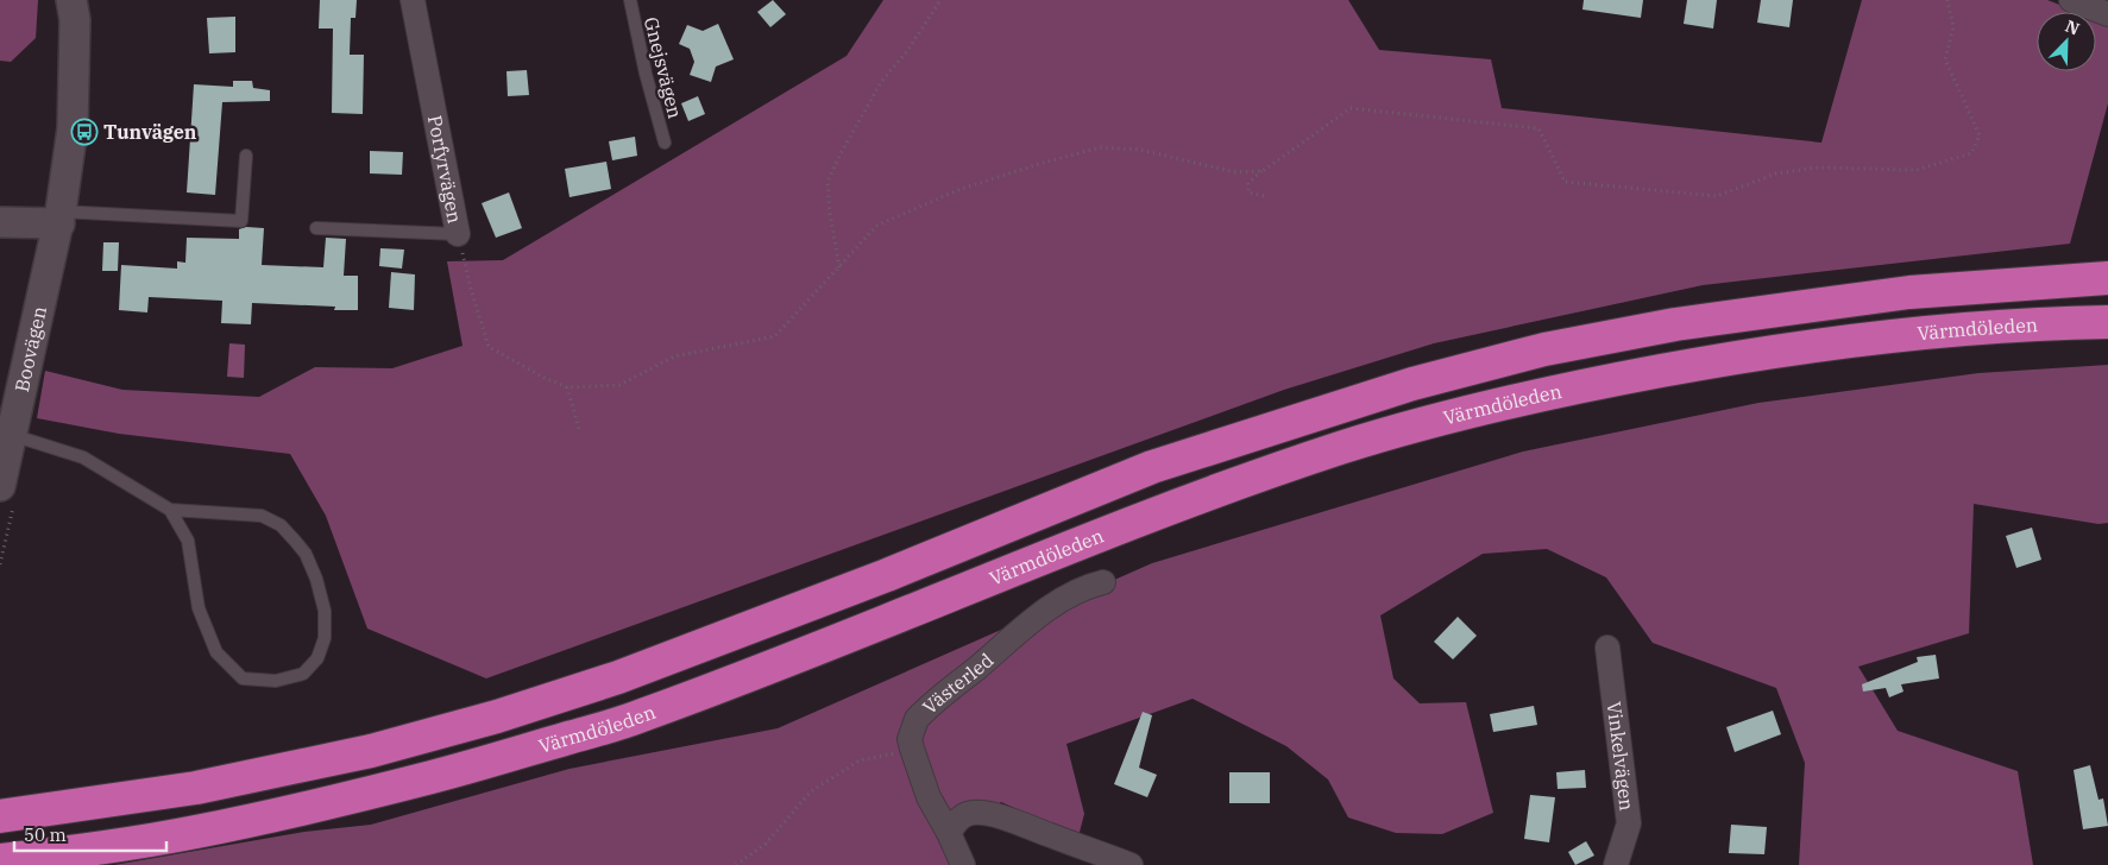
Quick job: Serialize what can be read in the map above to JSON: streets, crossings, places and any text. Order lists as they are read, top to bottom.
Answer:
{
  "streets": {
    "highway": ["Värmdöleden"],
    "street": [
      "Porfyrvägen",
      "Boovägen",
      "Västerled",
      "Vinkelvägen"
    ],
    "lane": ["Gnejsvägen"]
  },
  "places": {
    "bus stop": ["Tunvägen"]
  },
  "scale_bar": "50 m",
  "north": "top right"
}
